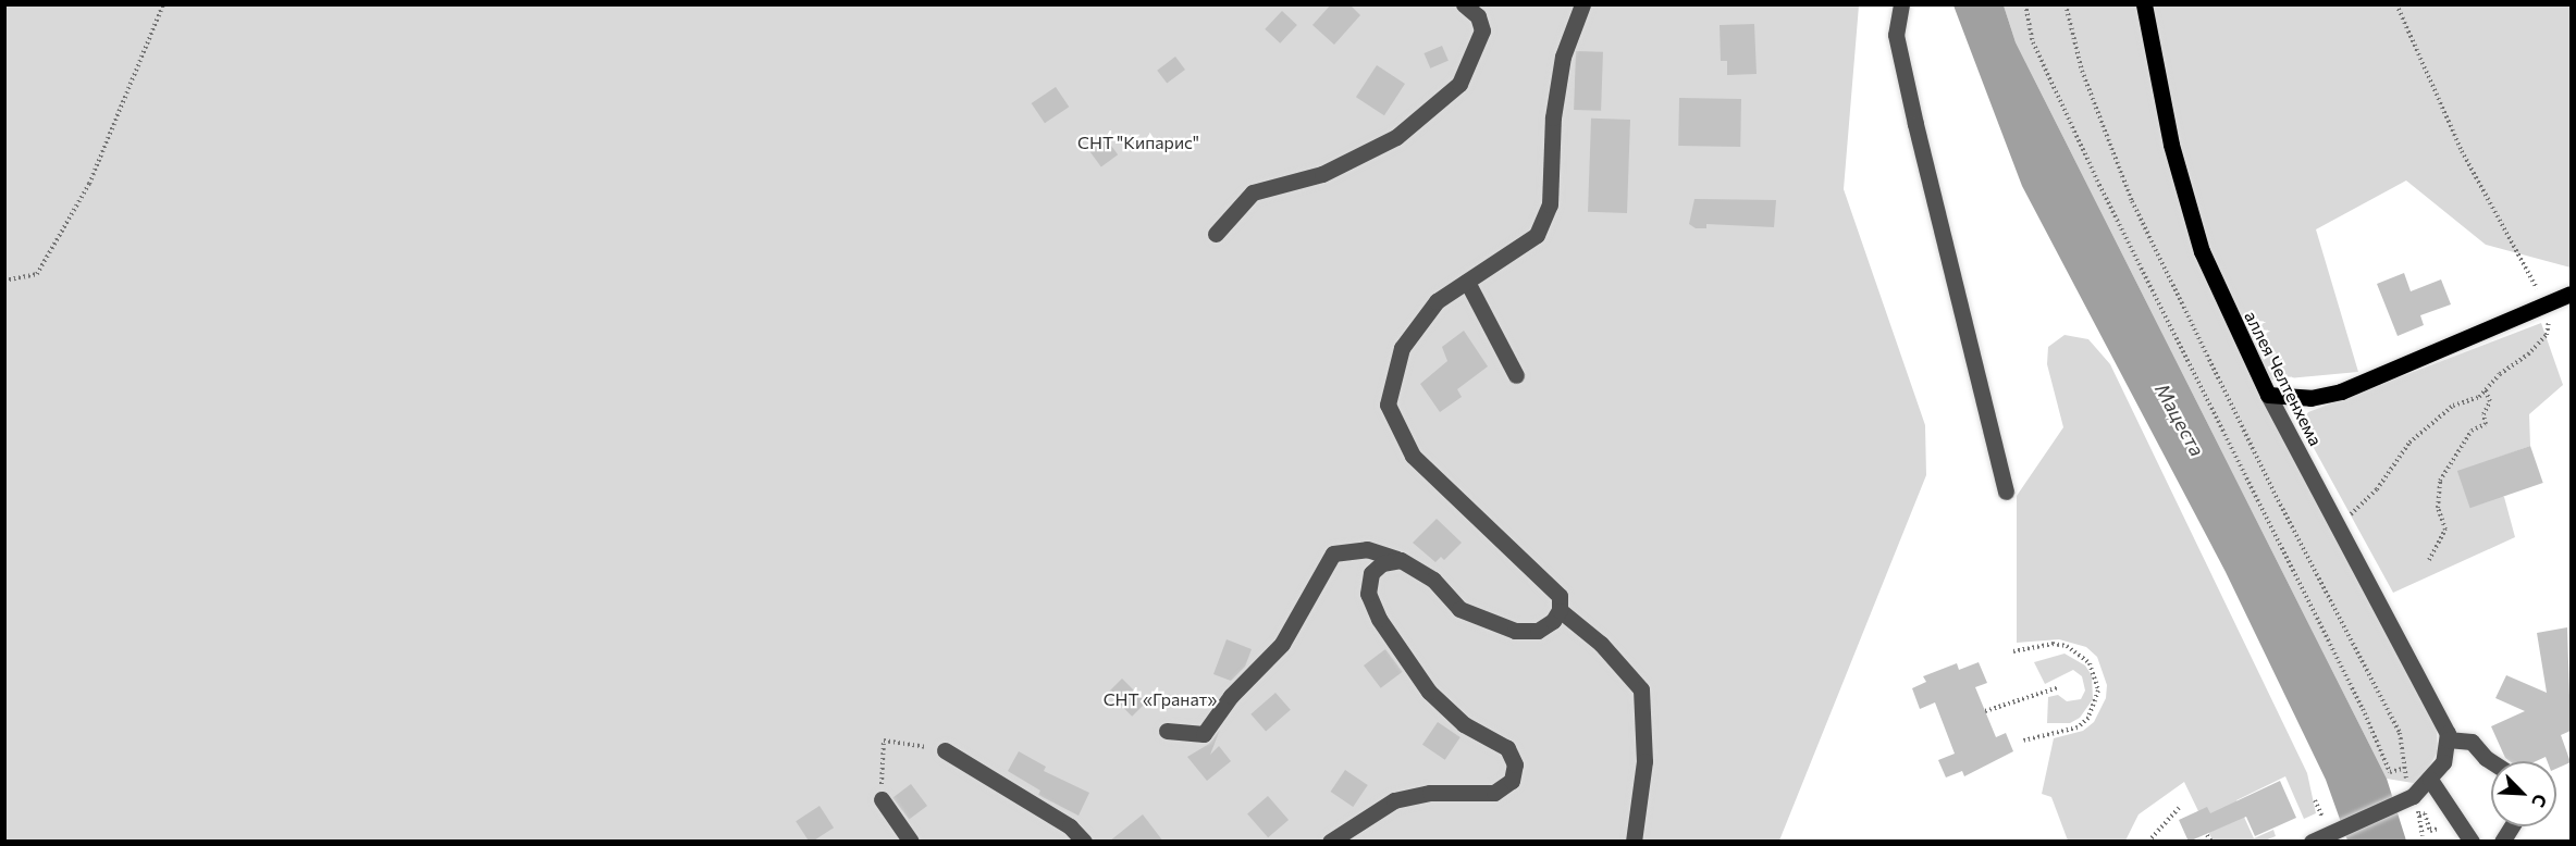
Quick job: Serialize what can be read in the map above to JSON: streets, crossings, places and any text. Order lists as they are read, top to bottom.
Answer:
{
  "streets": {
    "main road": ["аллея Челтенхема"]
  },
  "water": ["Мацеста"],
  "parks": ["СНТ \"Кипарис\"", "СНТ «Гранат»"],
  "north": "bottom right"
}
